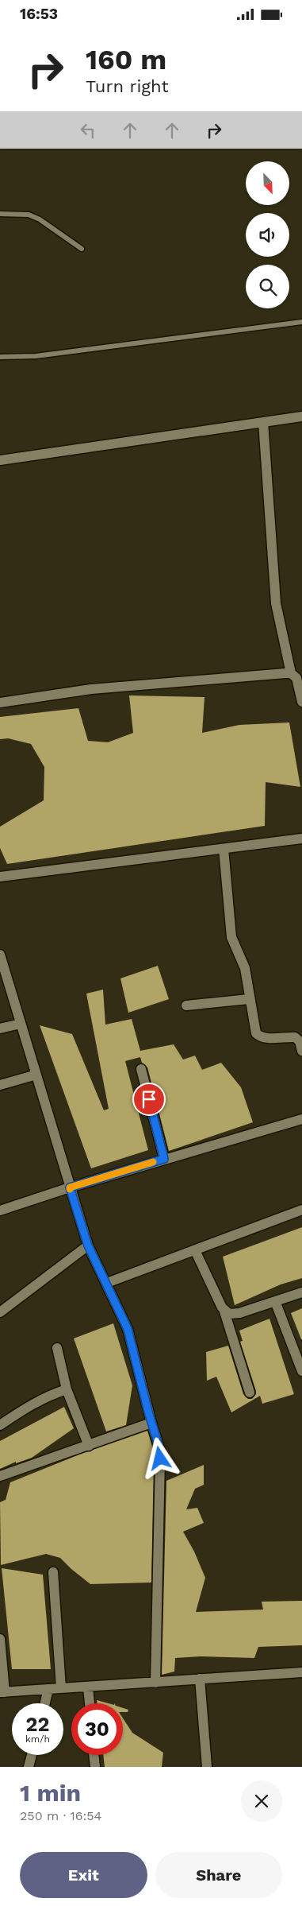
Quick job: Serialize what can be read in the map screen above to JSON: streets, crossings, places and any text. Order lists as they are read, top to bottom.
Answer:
{
  "north": "bottom right",
  "page": {
    "status": "16:53",
    "turn": ["160 m", "Turn right"],
    "speed": "22 km/h",
    "limit": "30",
    "heading": ["1 min", "250 m · 16:54"],
    "buttons": ["Exit", "Share"]
  }
}
